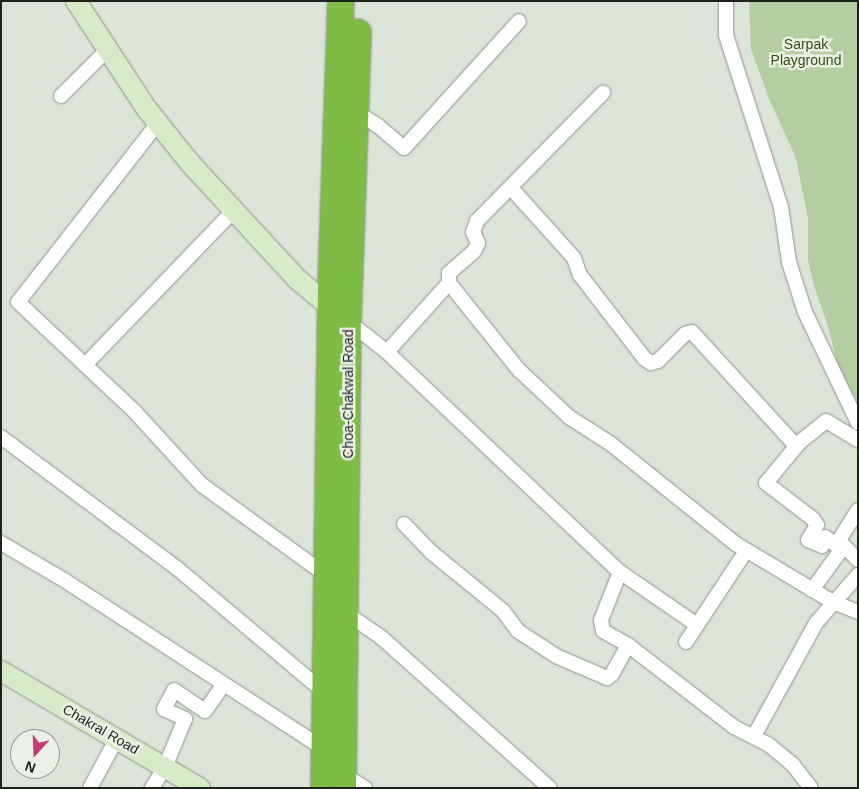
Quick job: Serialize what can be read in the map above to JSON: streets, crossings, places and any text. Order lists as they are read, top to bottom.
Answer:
{
  "streets": {
    "highway": ["Choa-Chakwal Road"],
    "street": ["Chakral Road"]
  },
  "parks": ["Sarpak Playground"],
  "north": "bottom"
}
